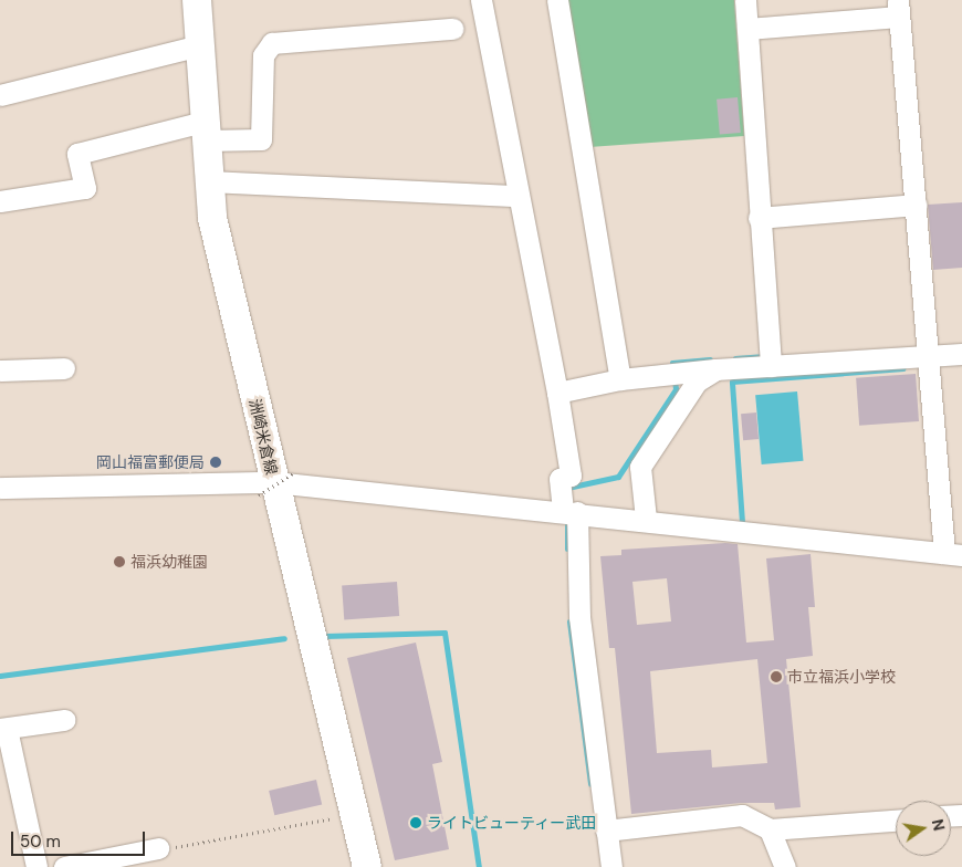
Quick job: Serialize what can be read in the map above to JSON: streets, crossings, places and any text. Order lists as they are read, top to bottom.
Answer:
{
  "streets": {
    "main road": ["洲崎米倉線"]
  },
  "places": [
    "岡山福富郵便局",
    "福浜幼稚園",
    "市立福浜小学校",
    "ライトビューティー武田"
  ],
  "scale_bar": "50 m",
  "north": "right"
}
